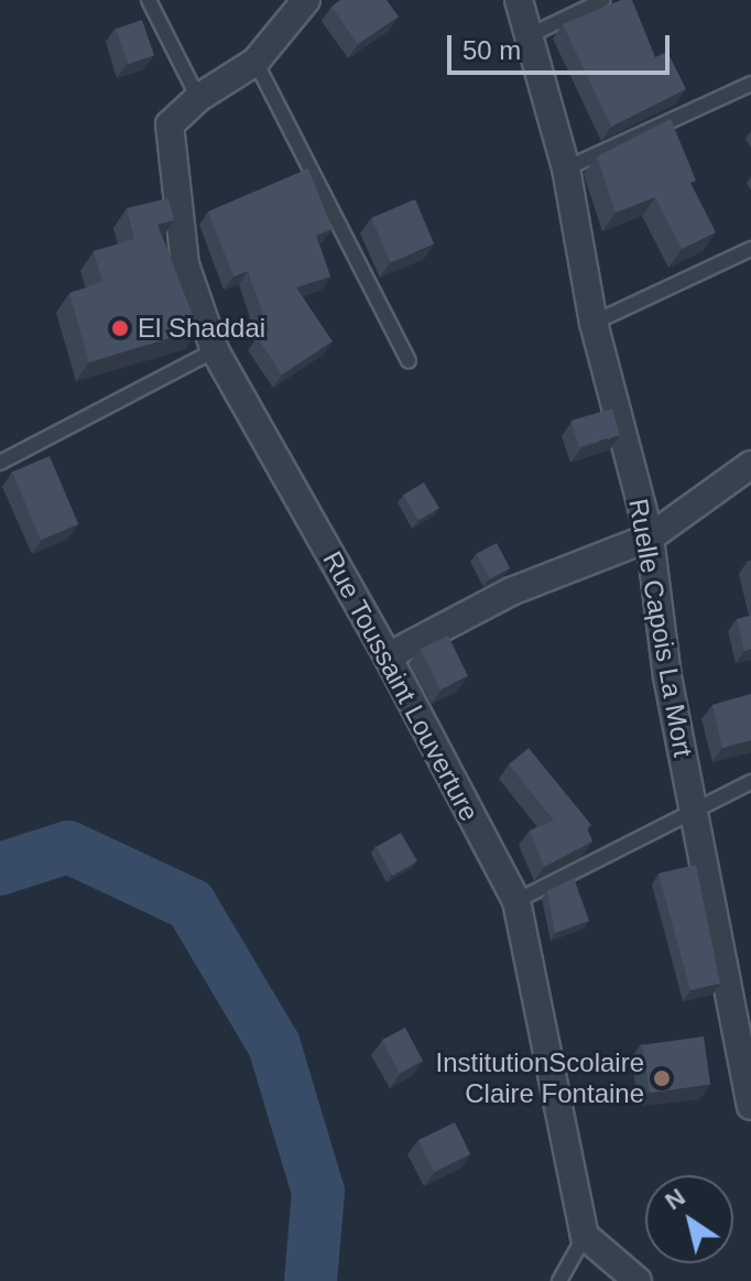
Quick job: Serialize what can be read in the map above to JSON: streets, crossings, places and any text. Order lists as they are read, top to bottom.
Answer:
{
  "streets": {
    "street": ["Ruelle Capois La Mort", "Rue Toussaint Louverture"]
  },
  "places": ["El Shaddai", "InstitutionScolaire Claire Fontaine"],
  "scale_bar": "50 m",
  "north": "top left"
}
